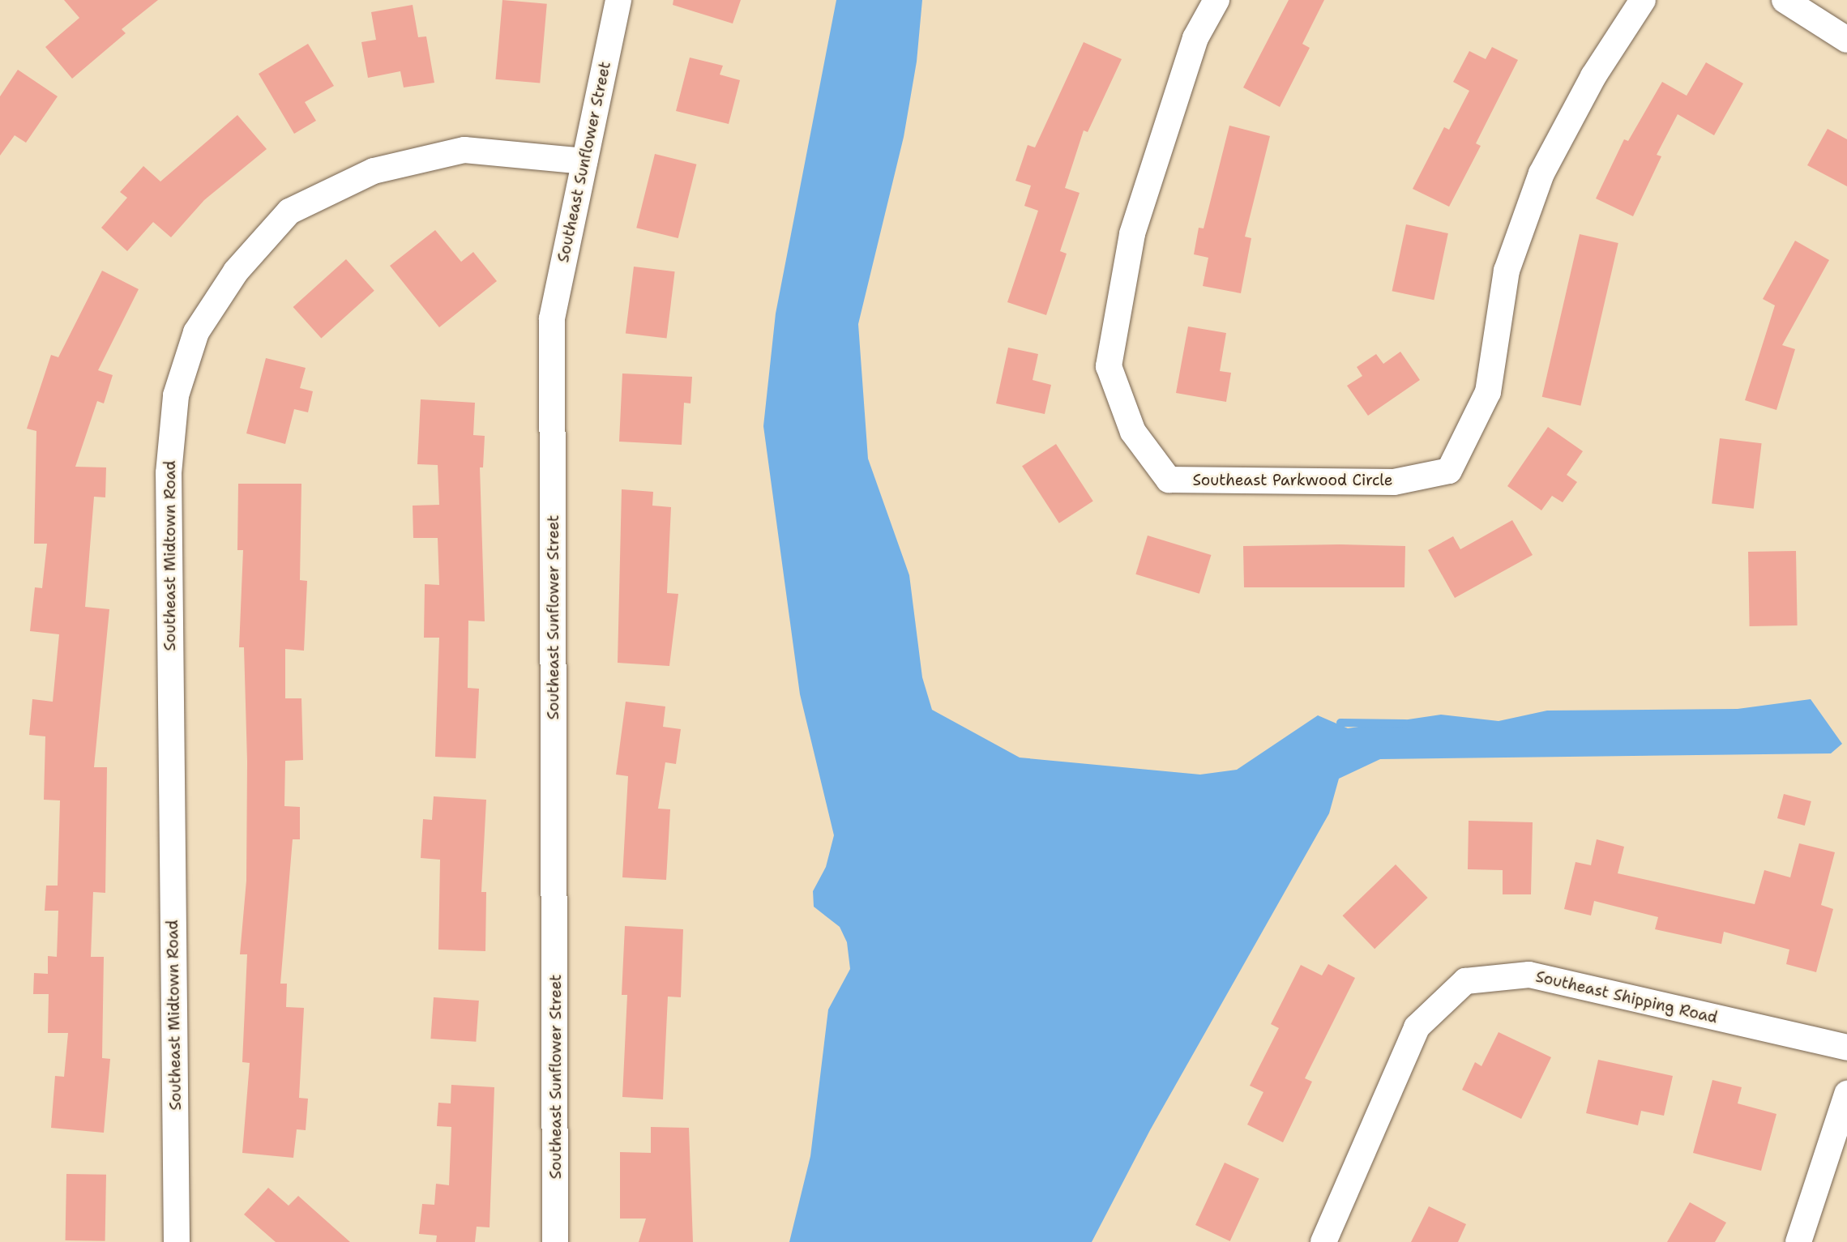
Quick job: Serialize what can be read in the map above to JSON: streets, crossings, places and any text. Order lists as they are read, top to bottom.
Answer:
{
  "streets": {
    "street": [
      "Southeast Sunflower Street",
      "Southeast Parkwood Circle",
      "Southeast Midtown Road",
      "Southeast Shipping Road"
    ]
  },
  "crossings": [
    ["Southeast Sunflower Street", "Southeast Midtown Road"]
  ]
}
